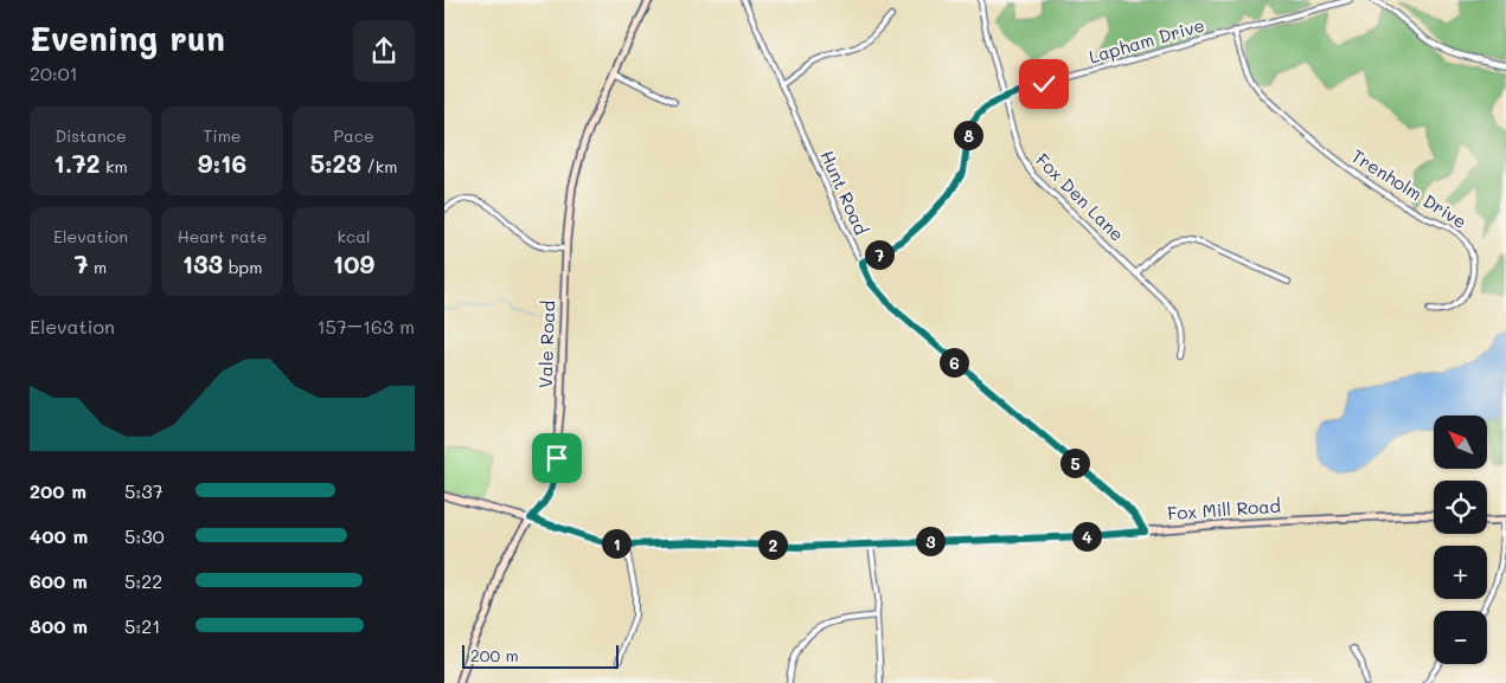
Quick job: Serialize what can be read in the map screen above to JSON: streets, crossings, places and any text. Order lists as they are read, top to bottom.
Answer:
{
  "streets": {
    "main road": ["Vale Road", "Fox Mill Road"],
    "street": [
      "Lapham Drive",
      "Trenholm Drive",
      "Hunt Road",
      "Fox Den Lane"
    ]
  },
  "crossings": [
    ["Lapham Drive", "Trenholm Drive"],
    ["Lapham Drive", "Hunt Road"],
    ["Lapham Drive", "Fox Den Lane"],
    ["Hunt Road", "Fox Mill Road"],
    ["Vale Road", "Fox Mill Road"]
  ],
  "scale_bar": "200 m",
  "north": "top left",
  "page": {
    "heading": ["Evening run", "20:01"],
    "stats": [
      ["Distance", "1.72 km"],
      ["Time", "9:16"],
      ["Pace", "5:23 /km"],
      ["Elevation", "7 m"],
      ["Heart rate", "133 bpm"],
      ["kcal", "109"]
    ],
    "pins": [
      "8",
      "7",
      "6",
      "5",
      "4",
      "3",
      "1",
      "2"
    ],
    "chart": ["Elevation", "157–163 m"],
    "map_buttons": ["+", "−"],
    "list": [
      {
        "name": "200 m",
        "note": "5:37"
      },
      {
        "name": "400 m",
        "note": "5:30"
      },
      {
        "name": "600 m",
        "note": "5:22"
      },
      {
        "name": "800 m",
        "note": "5:21"
      }
    ],
    "scale": "200 m"
  }
}
